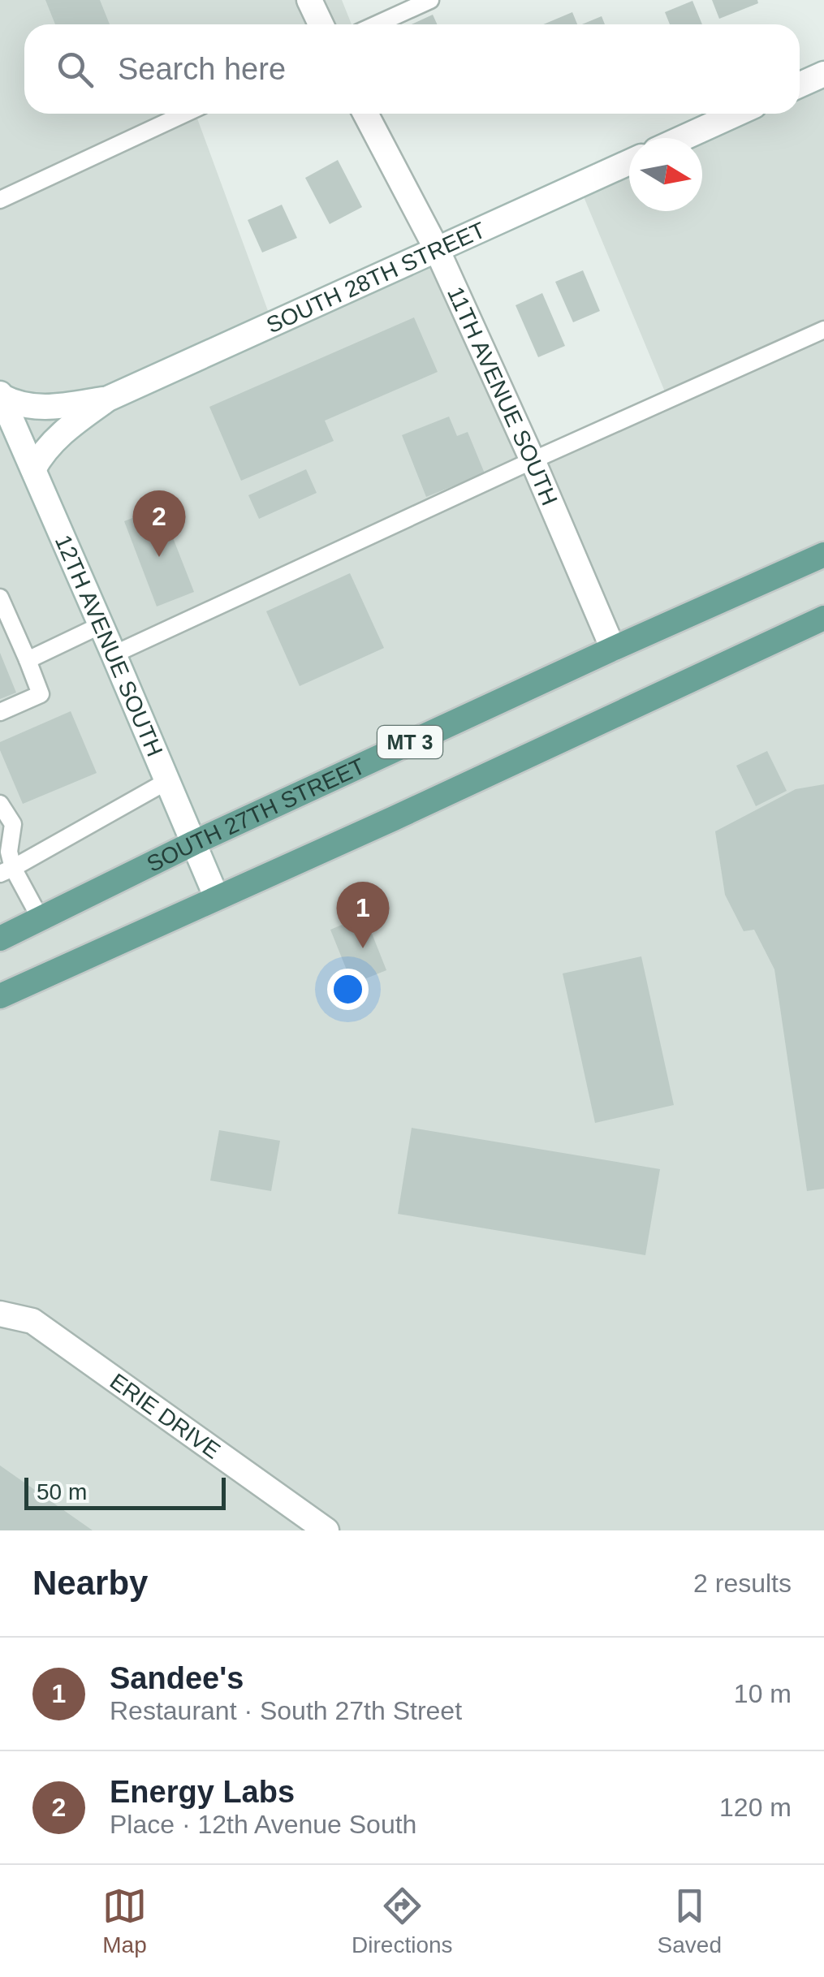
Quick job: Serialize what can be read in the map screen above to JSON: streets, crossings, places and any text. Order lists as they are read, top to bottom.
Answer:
{
  "streets": {
    "main road": ["MT 3", "SOUTH 27TH STREET"],
    "street": [
      "SOUTH 28TH STREET",
      "11TH AVENUE SOUTH",
      "12TH AVENUE SOUTH",
      "ERIE DRIVE"
    ]
  },
  "crossings": [
    ["SOUTH 28TH STREET", "11TH AVENUE SOUTH"],
    ["SOUTH 28TH STREET", "12TH AVENUE SOUTH"],
    ["11TH AVENUE SOUTH", "SOUTH 27TH STREET"],
    ["12TH AVENUE SOUTH", "SOUTH 27TH STREET"]
  ],
  "scale_bar": "50 m",
  "north": "right",
  "page": {
    "search": "Search here",
    "pins": ["2", "1"],
    "scale": "50 m",
    "heading": ["Nearby", "2 results"],
    "list": [
      {
        "mark": "1",
        "name": "Sandee's",
        "note": "Restaurant · South 27th Street",
        "value": "10 m"
      },
      {
        "mark": "2",
        "name": "Energy Labs",
        "note": "Place · 12th Avenue South",
        "value": "120 m"
      }
    ],
    "nav": ["Map", "Directions", "Saved"]
  }
}
